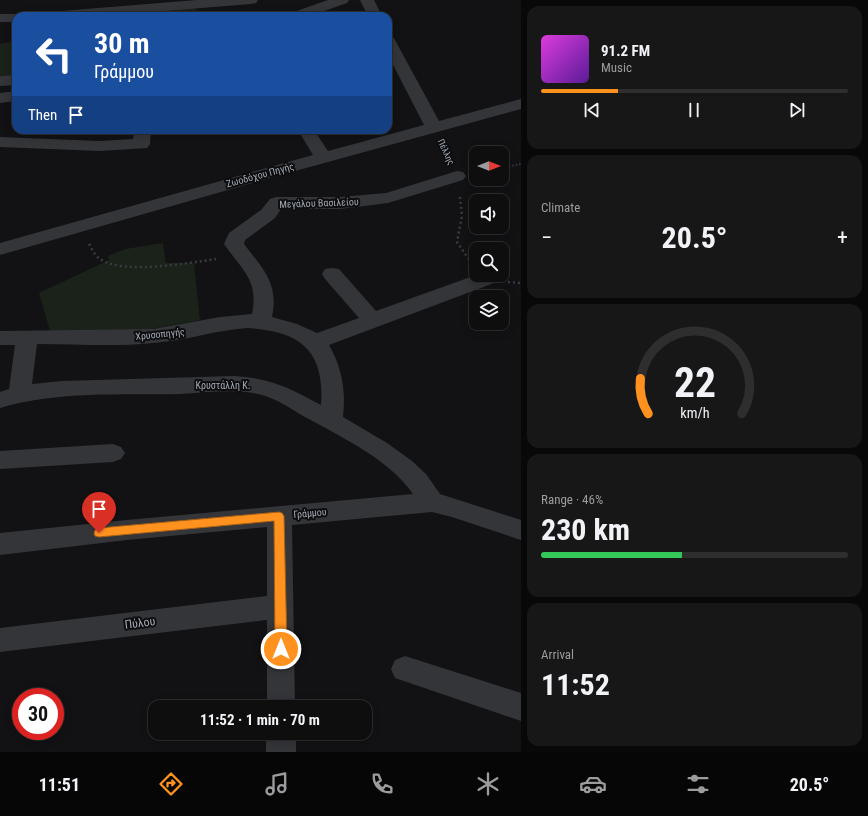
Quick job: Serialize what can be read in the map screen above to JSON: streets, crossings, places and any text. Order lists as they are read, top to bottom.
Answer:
{
  "streets": {
    "street": [
      "Πέλλης",
      "Ζωοδόχου Πηγής",
      "Μεγάλου Βασιλείου",
      "Χρυσοπηγής",
      "Κρυστάλλη Κ.",
      "Γράμμου",
      "Πύλου"
    ]
  },
  "crossings": [
    ["Πέλλης", "Ζωοδόχου Πηγής"],
    ["Πέλλης", "Μεγάλου Βασιλείου"],
    ["Μεγάλου Βασιλείου", "Χρυσοπηγής"],
    ["Κρυστάλλη Κ.", "Γράμμου"]
  ],
  "north": "right",
  "page": {
    "turn": ["30 m", "Γράμμου"],
    "song": ["91.2 FM", "Music"],
    "then": "Then",
    "tile": [
      "Climate",
      ["Range · 46%", "230 km"],
      ["Arrival", "11:52"]
    ],
    "heat": ["−", "20.5°", "+"],
    "limit": "30",
    "trip": "11:52 · 1 min · 70 m",
    "tabs": ["11:51", "20.5°"],
    "gauge": ["22", "km/h"]
  }
}
